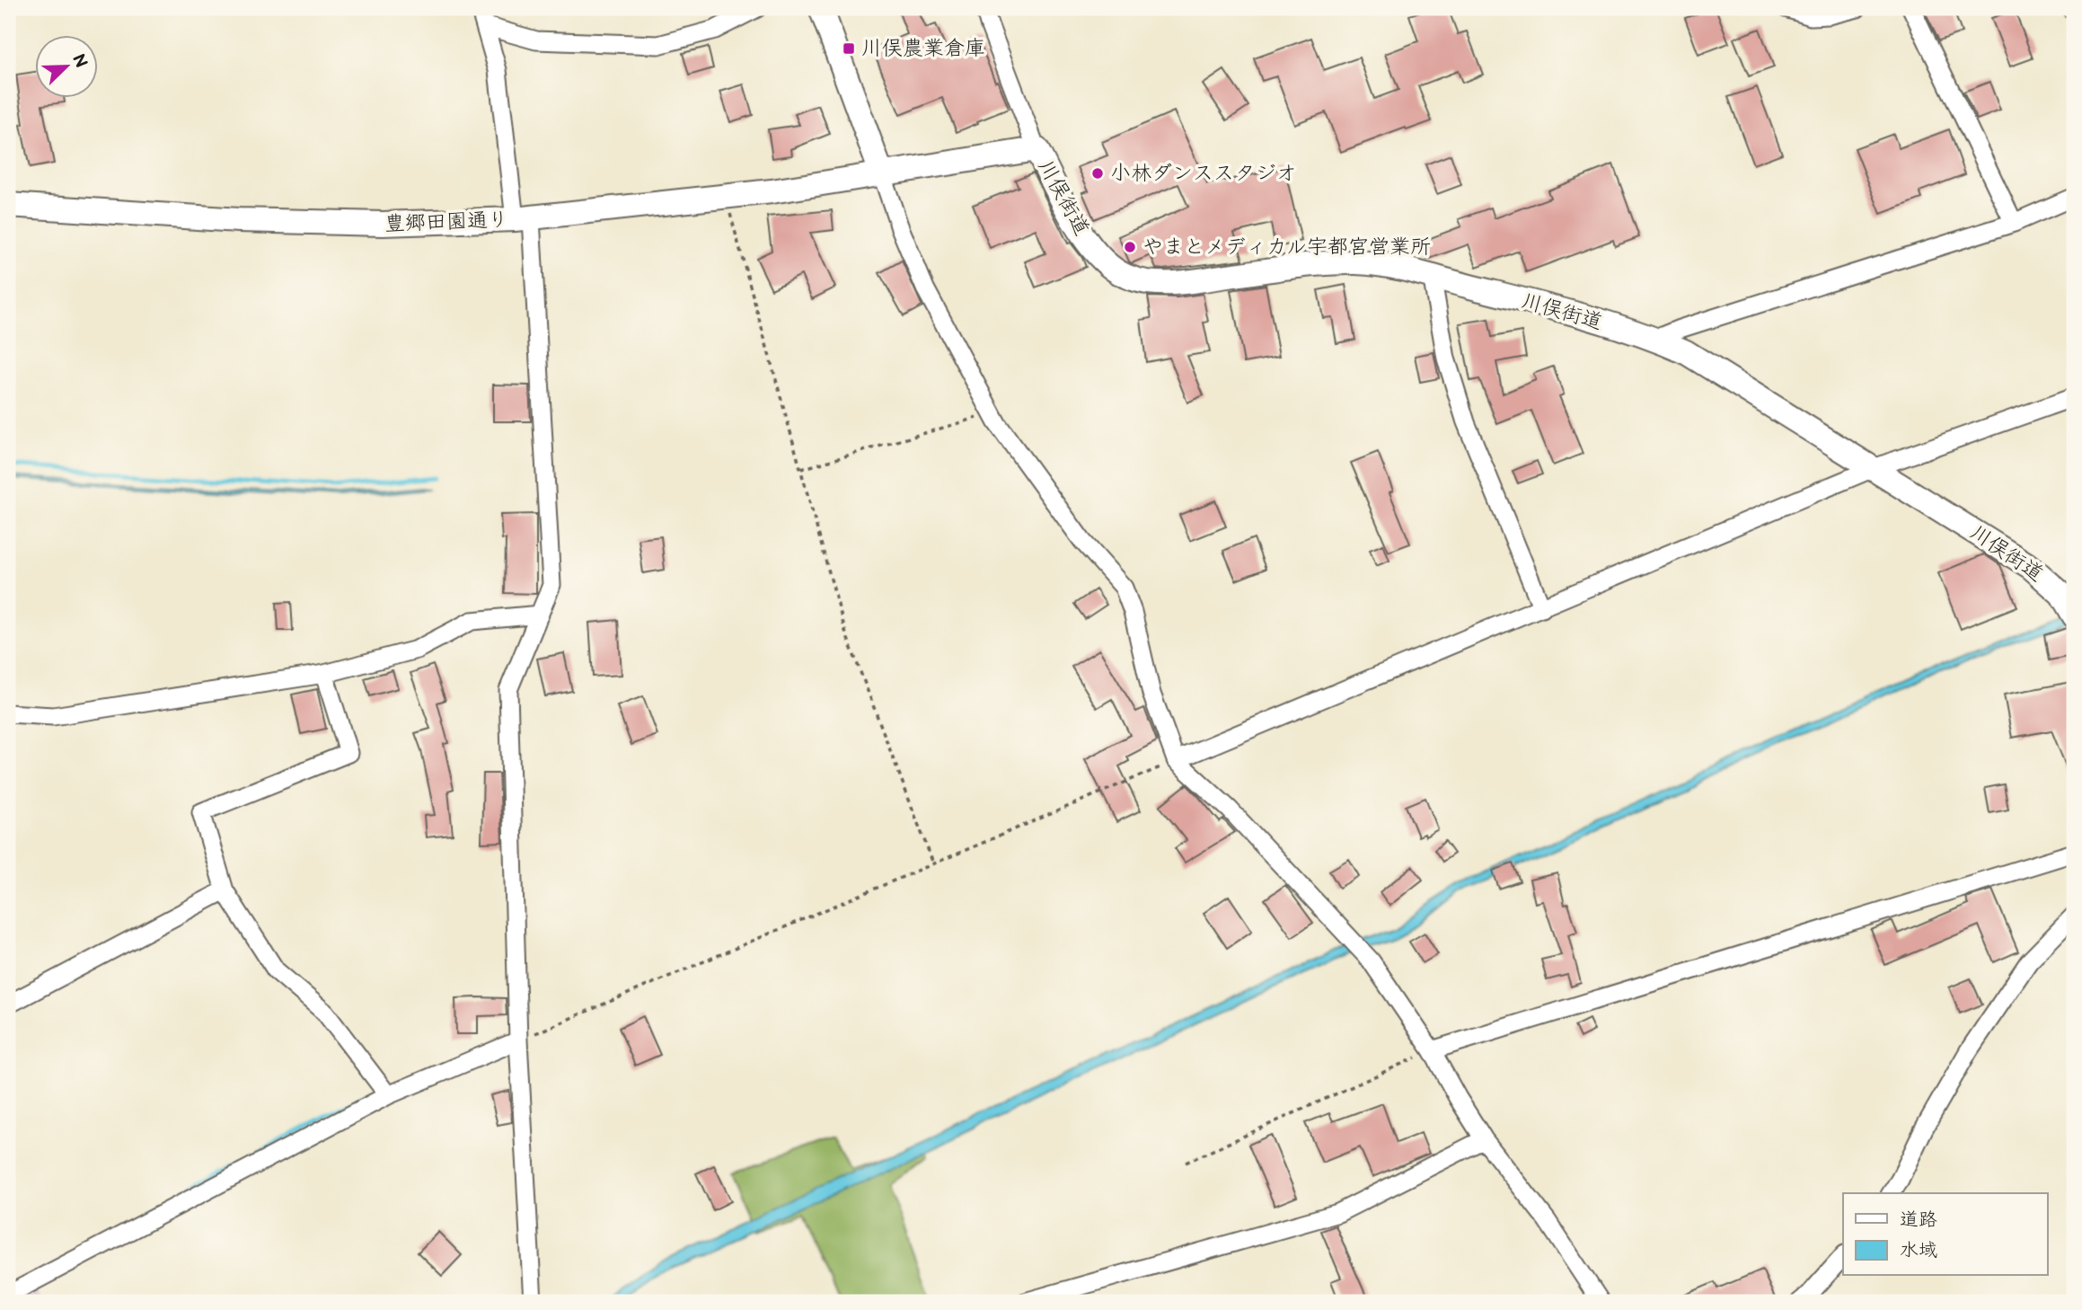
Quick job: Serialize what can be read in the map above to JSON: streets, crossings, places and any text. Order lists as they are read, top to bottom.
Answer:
{
  "streets": {
    "main road": ["川俣街道", "豊郷田園通り"]
  },
  "crossings": [
    ["川俣街道", "豊郷田園通り"]
  ],
  "places": {
    "transit": ["川俣農業倉庫"],
    "other": ["小林ダンススタジオ", "やまとメディカル宇都宮営業所"]
  },
  "legend": ["道路", "水域"],
  "north": "top right"
}
